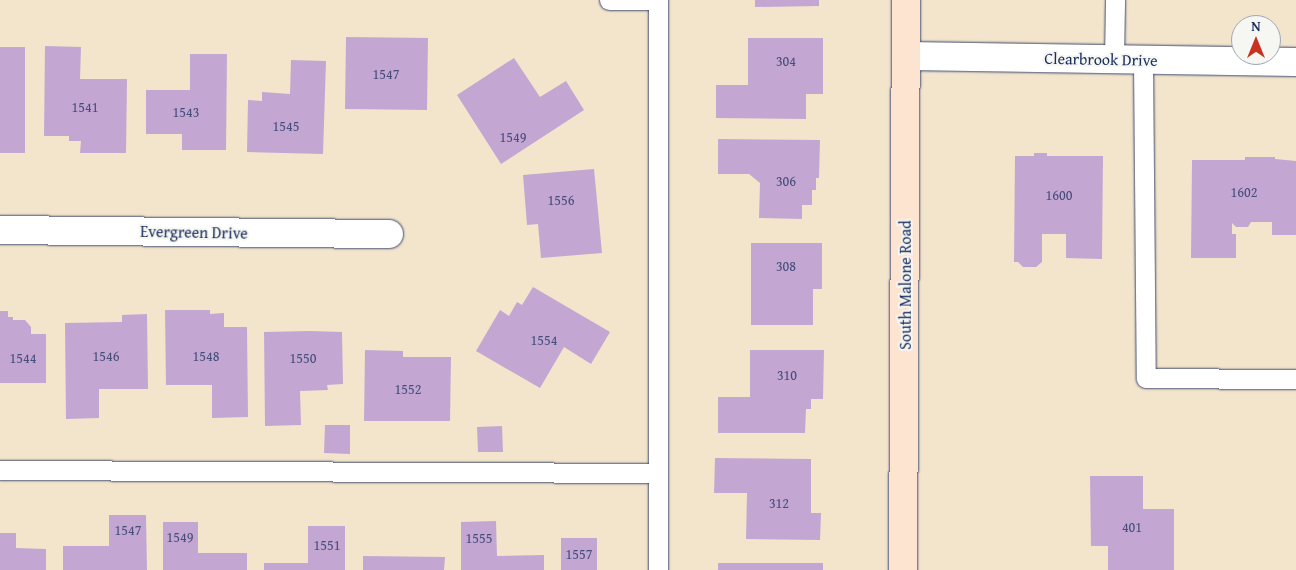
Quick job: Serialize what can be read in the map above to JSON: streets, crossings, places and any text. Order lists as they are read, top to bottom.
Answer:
{
  "streets": {
    "street": ["Clearbrook Drive", "Evergreen Drive", "South Malone Road"]
  },
  "crossings": [
    ["Clearbrook Drive", "South Malone Road"]
  ],
  "house_numbers": [
    "304",
    "1547",
    "1541",
    "1543",
    "1545",
    "1549",
    "306",
    "1602",
    "1600",
    "1556",
    "308",
    "1554",
    "1546",
    "1548",
    "1544",
    "1550",
    "310",
    "1552",
    "312",
    "401",
    "1547",
    "1549",
    "1555",
    "1551",
    "1557"
  ],
  "north": "top"
}
